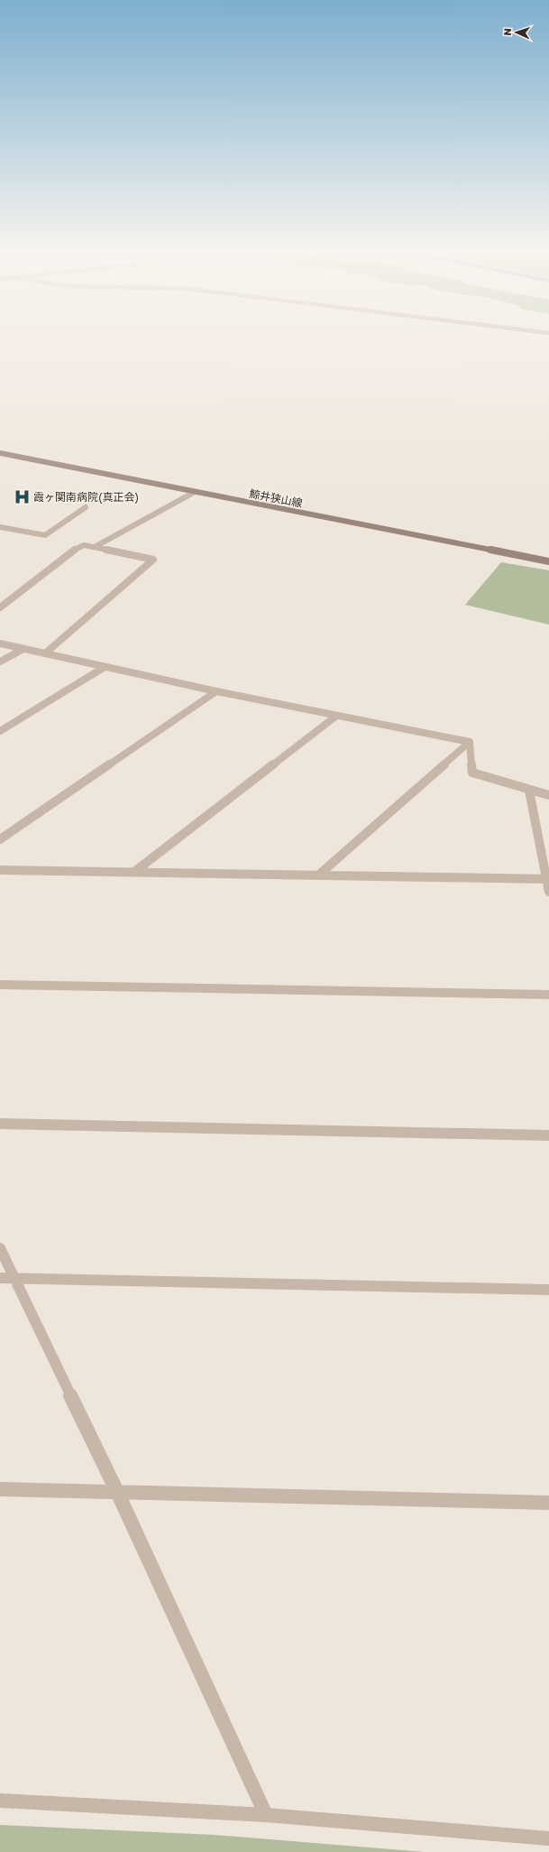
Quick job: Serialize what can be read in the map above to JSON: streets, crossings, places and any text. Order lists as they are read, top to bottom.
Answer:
{
  "streets": {
    "main road": ["鯨井狭山線"]
  },
  "places": {
    "hospital": ["霞ヶ関南病院(真正会)"]
  },
  "north": "left"
}
